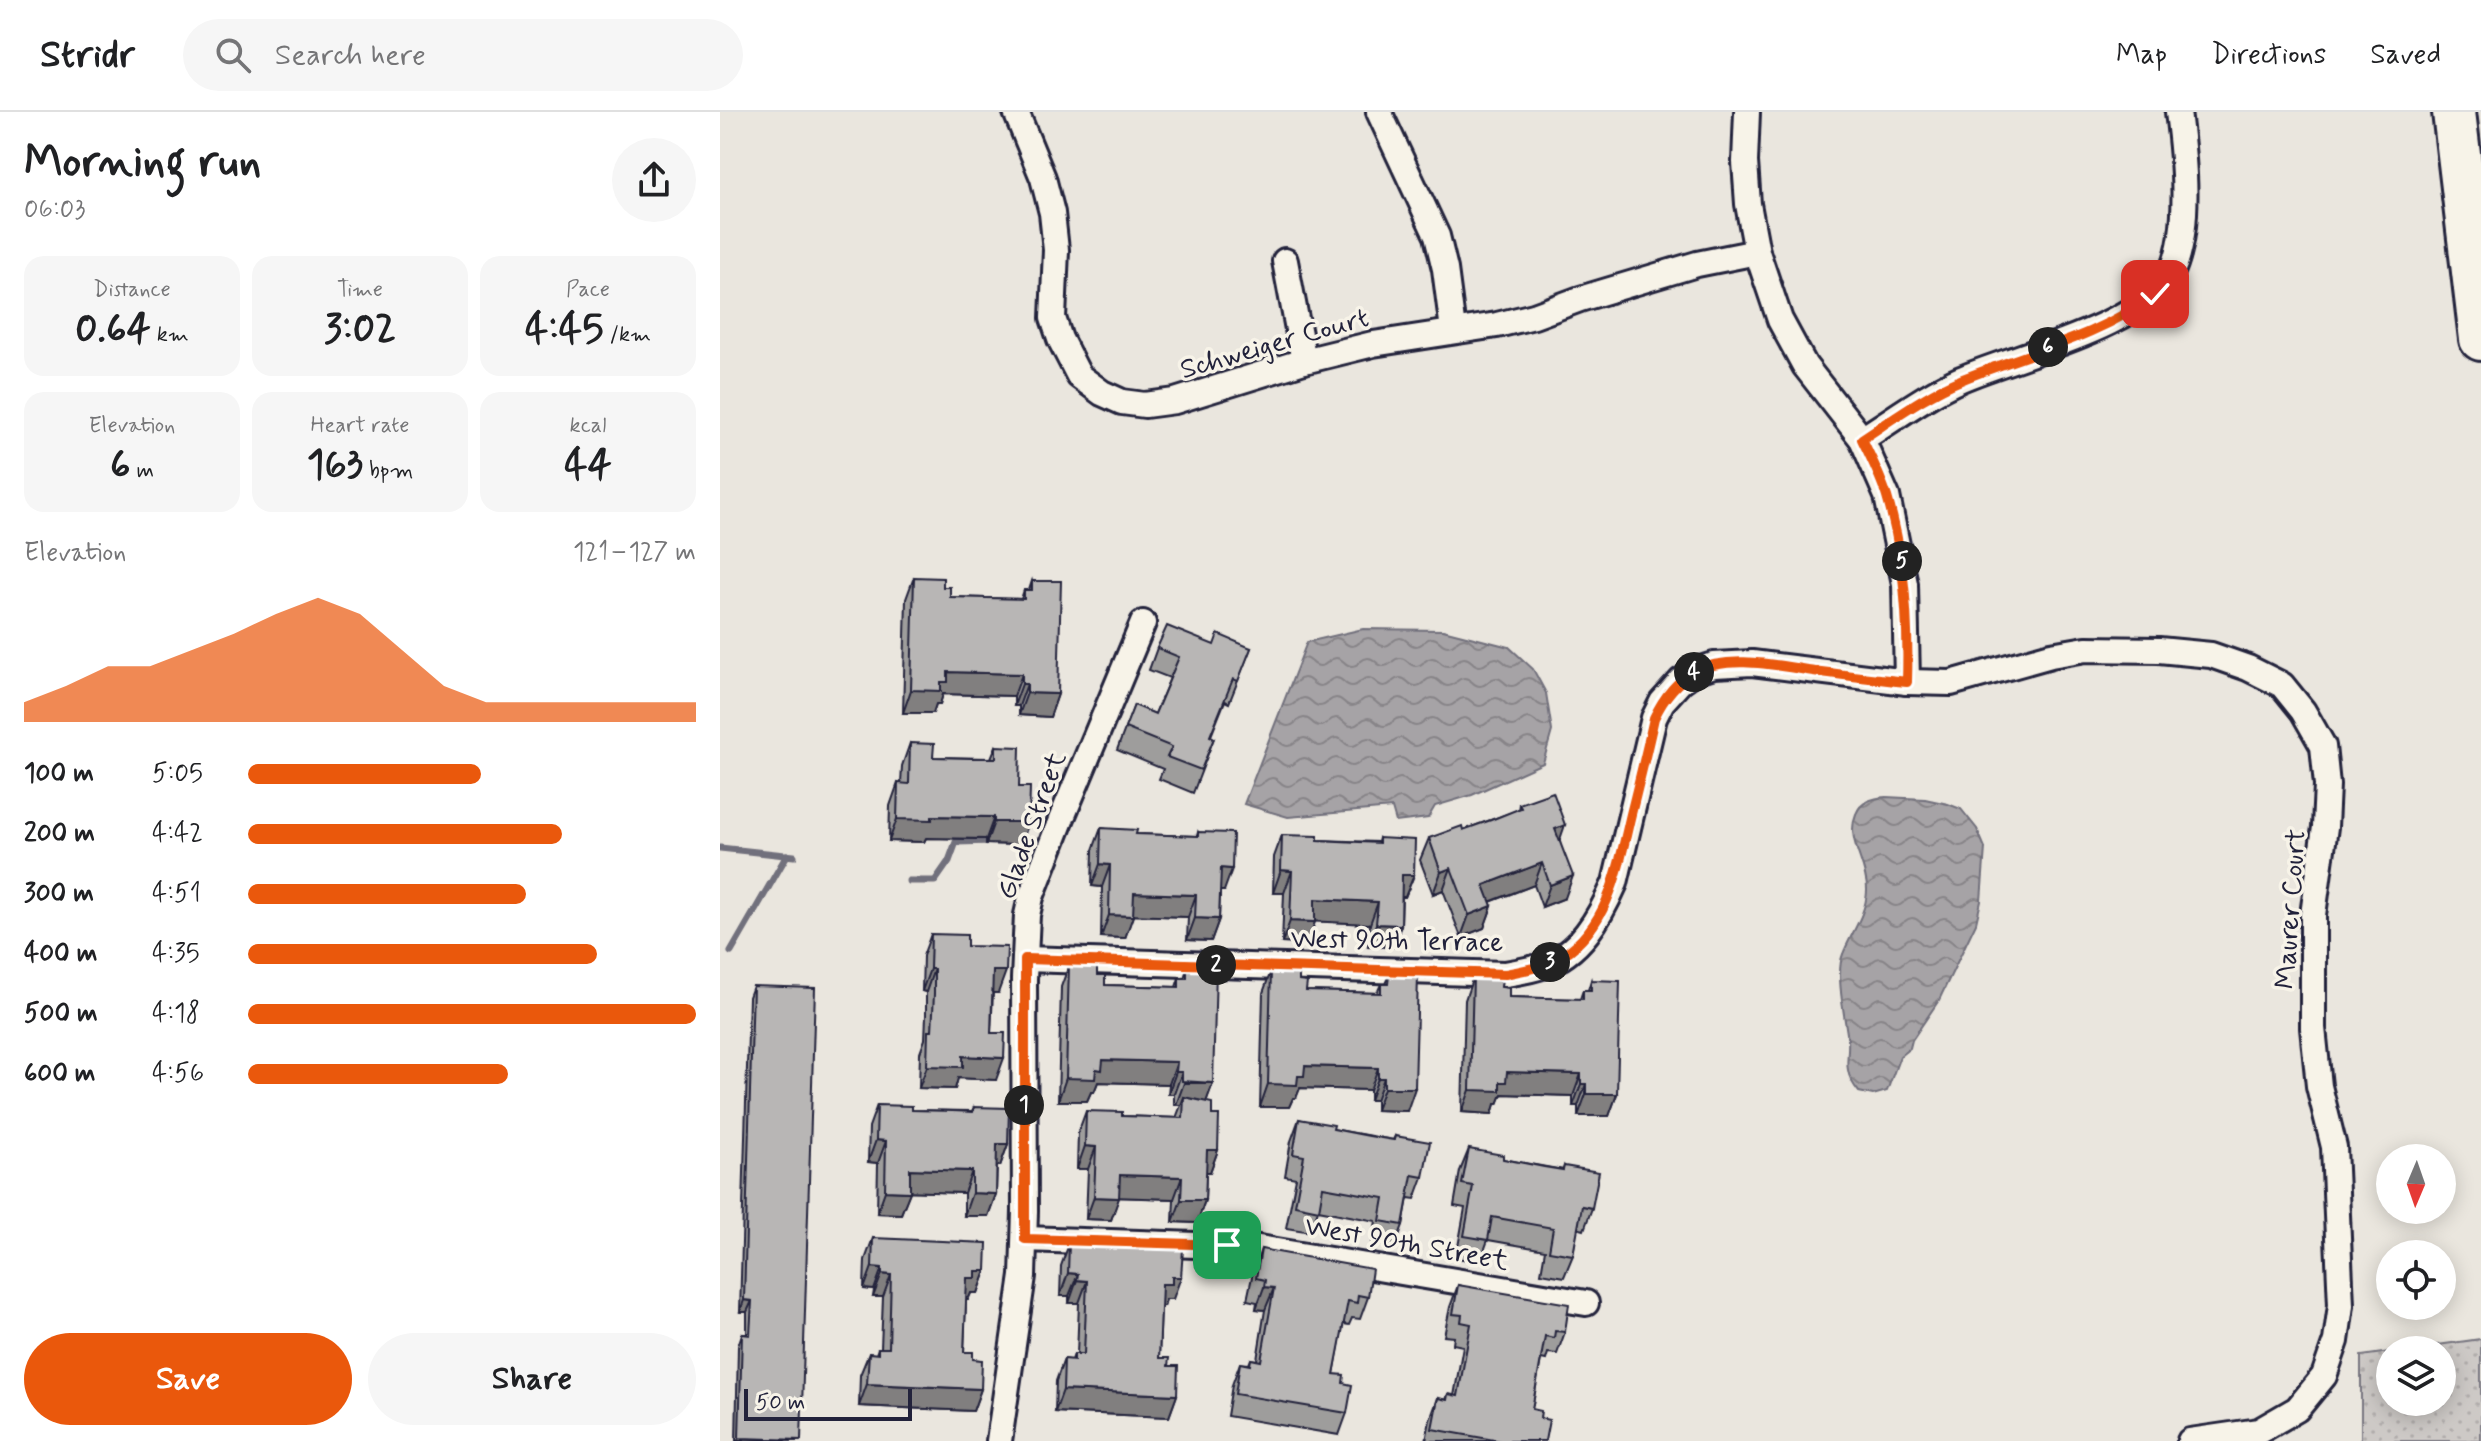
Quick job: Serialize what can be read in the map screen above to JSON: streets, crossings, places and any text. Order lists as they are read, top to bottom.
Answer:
{
  "streets": {
    "street": [
      "Schweiger Court",
      "Glade Street",
      "Maurer Court",
      "West 90th Terrace",
      "West 90th Street"
    ]
  },
  "crossings": [
    ["Glade Street", "West 90th Terrace"],
    ["Glade Street", "West 90th Street"],
    ["Maurer Court", "West 90th Terrace"]
  ],
  "scale_bar": "50 m",
  "north": "bottom",
  "page": {
    "header": "Stridr",
    "search": "Search here",
    "nav": ["Map", "Directions", "Saved"],
    "heading": ["Morning run", "06:03"],
    "stats": [
      ["Distance", "0.64 km"],
      ["Time", "3:02"],
      ["Pace", "4:45 /km"],
      ["Elevation", "6 m"],
      ["Heart rate", "163 bpm"],
      ["kcal", "44"]
    ],
    "pins": [
      "6",
      "5",
      "4",
      "3",
      "2",
      "1"
    ],
    "chart": ["Elevation", "121–127 m"],
    "list": [
      {
        "name": "100 m",
        "note": "5:05"
      },
      {
        "name": "200 m",
        "note": "4:42"
      },
      {
        "name": "300 m",
        "note": "4:51"
      },
      {
        "name": "400 m",
        "note": "4:35"
      },
      {
        "name": "500 m",
        "note": "4:18"
      },
      {
        "name": "600 m",
        "note": "4:56"
      }
    ],
    "buttons": ["Save", "Share"],
    "scale": "50 m"
  }
}
